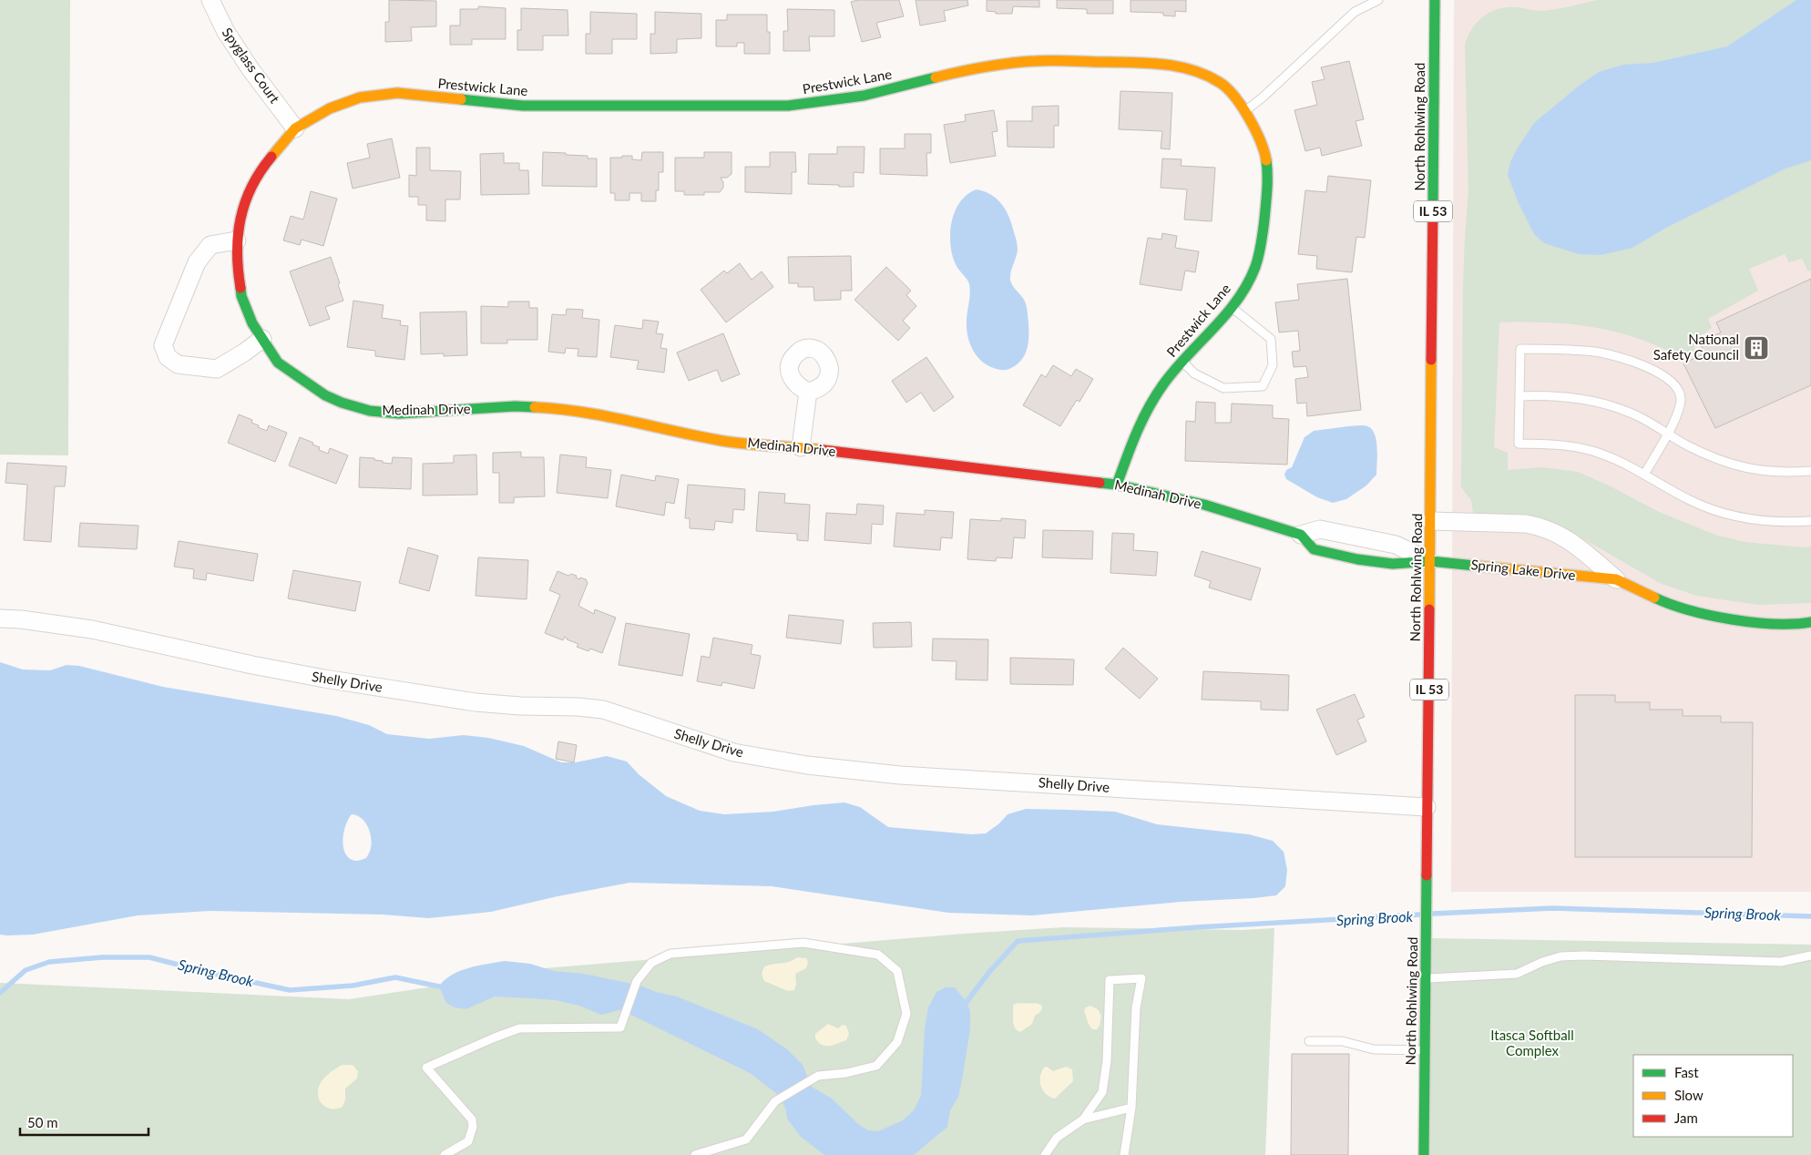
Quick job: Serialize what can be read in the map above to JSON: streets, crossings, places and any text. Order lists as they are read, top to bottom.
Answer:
{
  "streets": {
    "street": [
      "Spyglass Court",
      "Prestwick Lane",
      "North Rohlwing Road",
      "IL 53",
      "Medinah Drive",
      "Spring Lake Drive",
      "Shelly Drive"
    ]
  },
  "crossings": [
    ["Spyglass Court", "Prestwick Lane"],
    ["Prestwick Lane", "Medinah Drive"],
    ["North Rohlwing Road", "Medinah Drive"],
    ["North Rohlwing Road", "Spring Lake Drive"],
    ["North Rohlwing Road", "Shelly Drive"],
    ["Medinah Drive", "Spring Lake Drive"]
  ],
  "water": ["Spring Brook"],
  "parks": ["Itasca Softball Complex"],
  "places": {
    "building": ["National Safety Council"]
  },
  "legend": ["Fast", "Slow", "Jam"],
  "scale_bar": "50 m"
}
